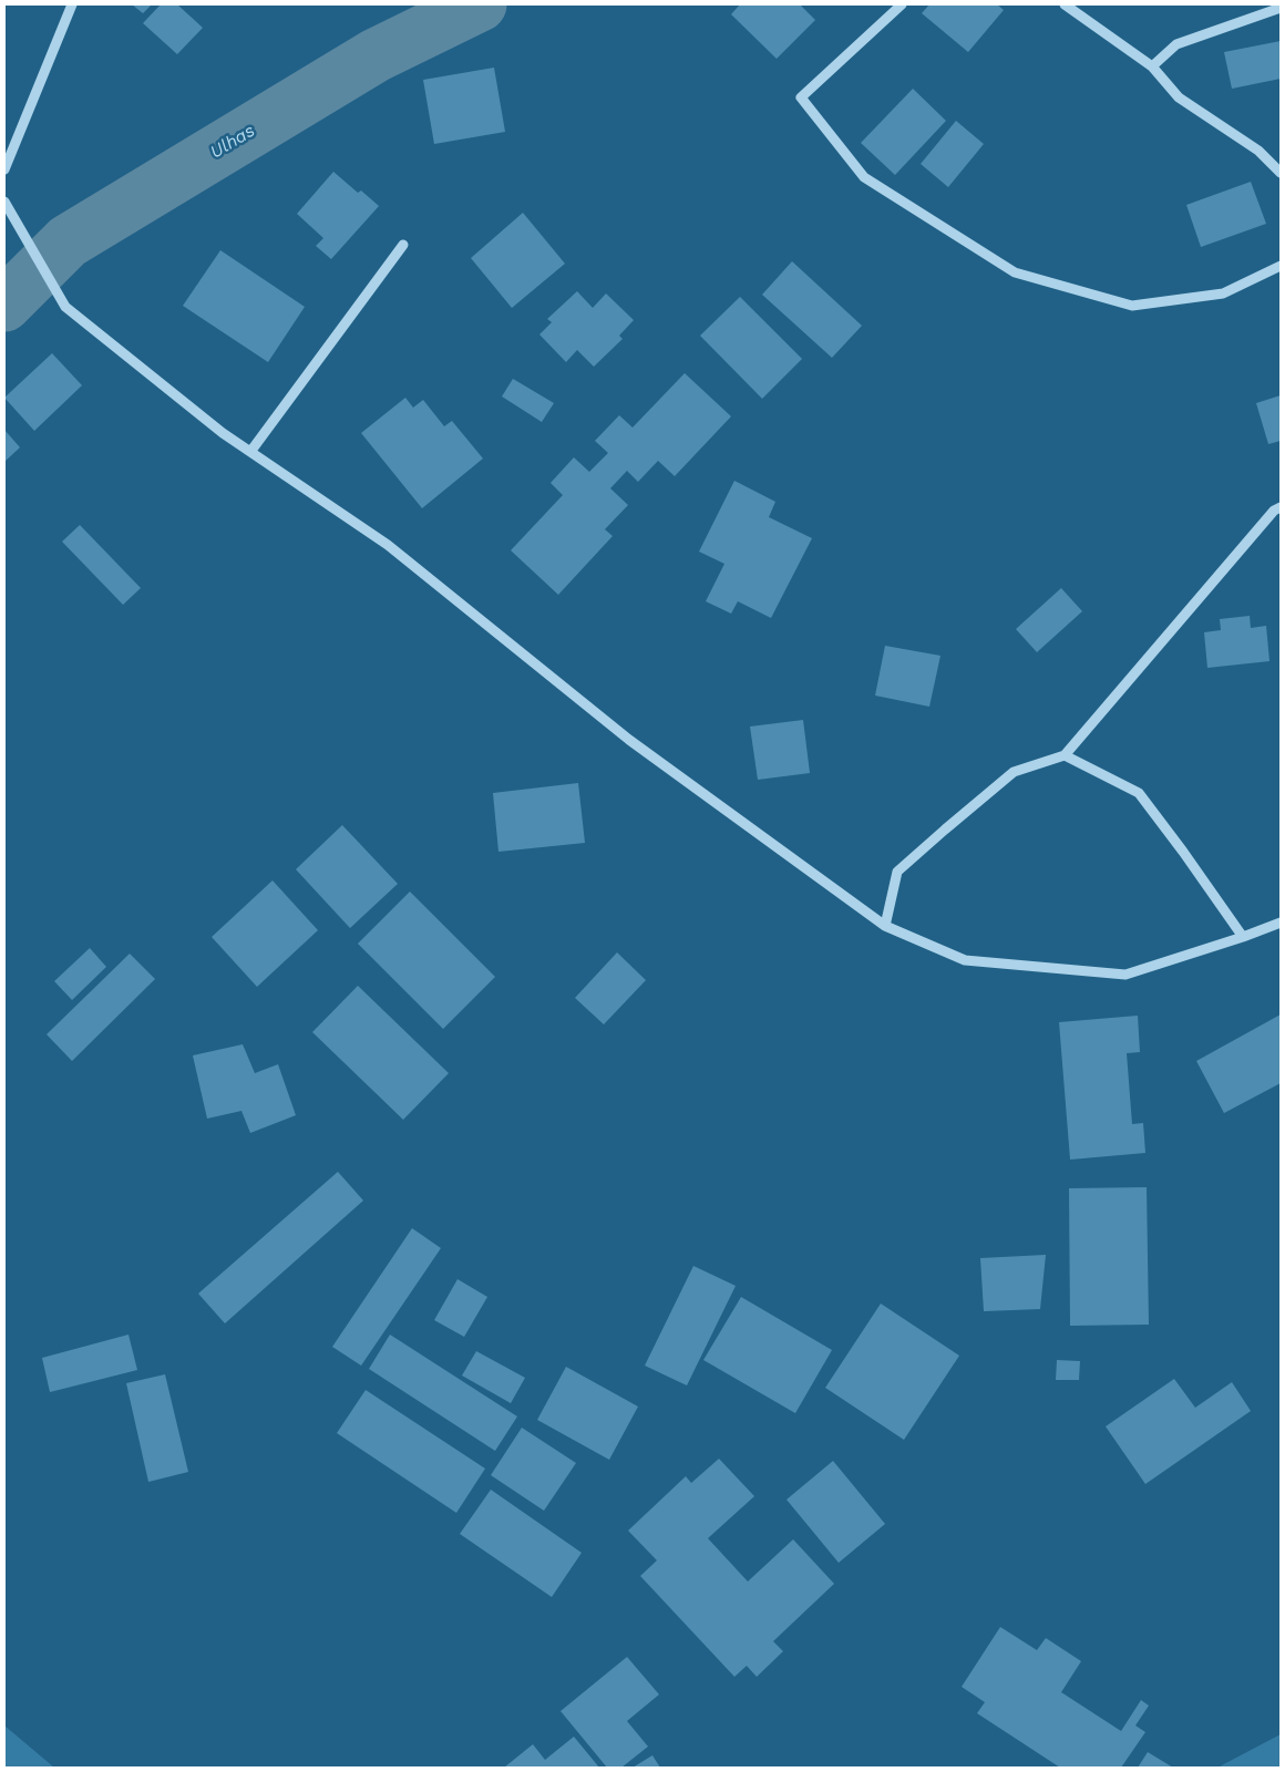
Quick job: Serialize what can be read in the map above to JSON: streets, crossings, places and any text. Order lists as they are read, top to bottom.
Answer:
{
  "water": ["Ulhas"]
}
